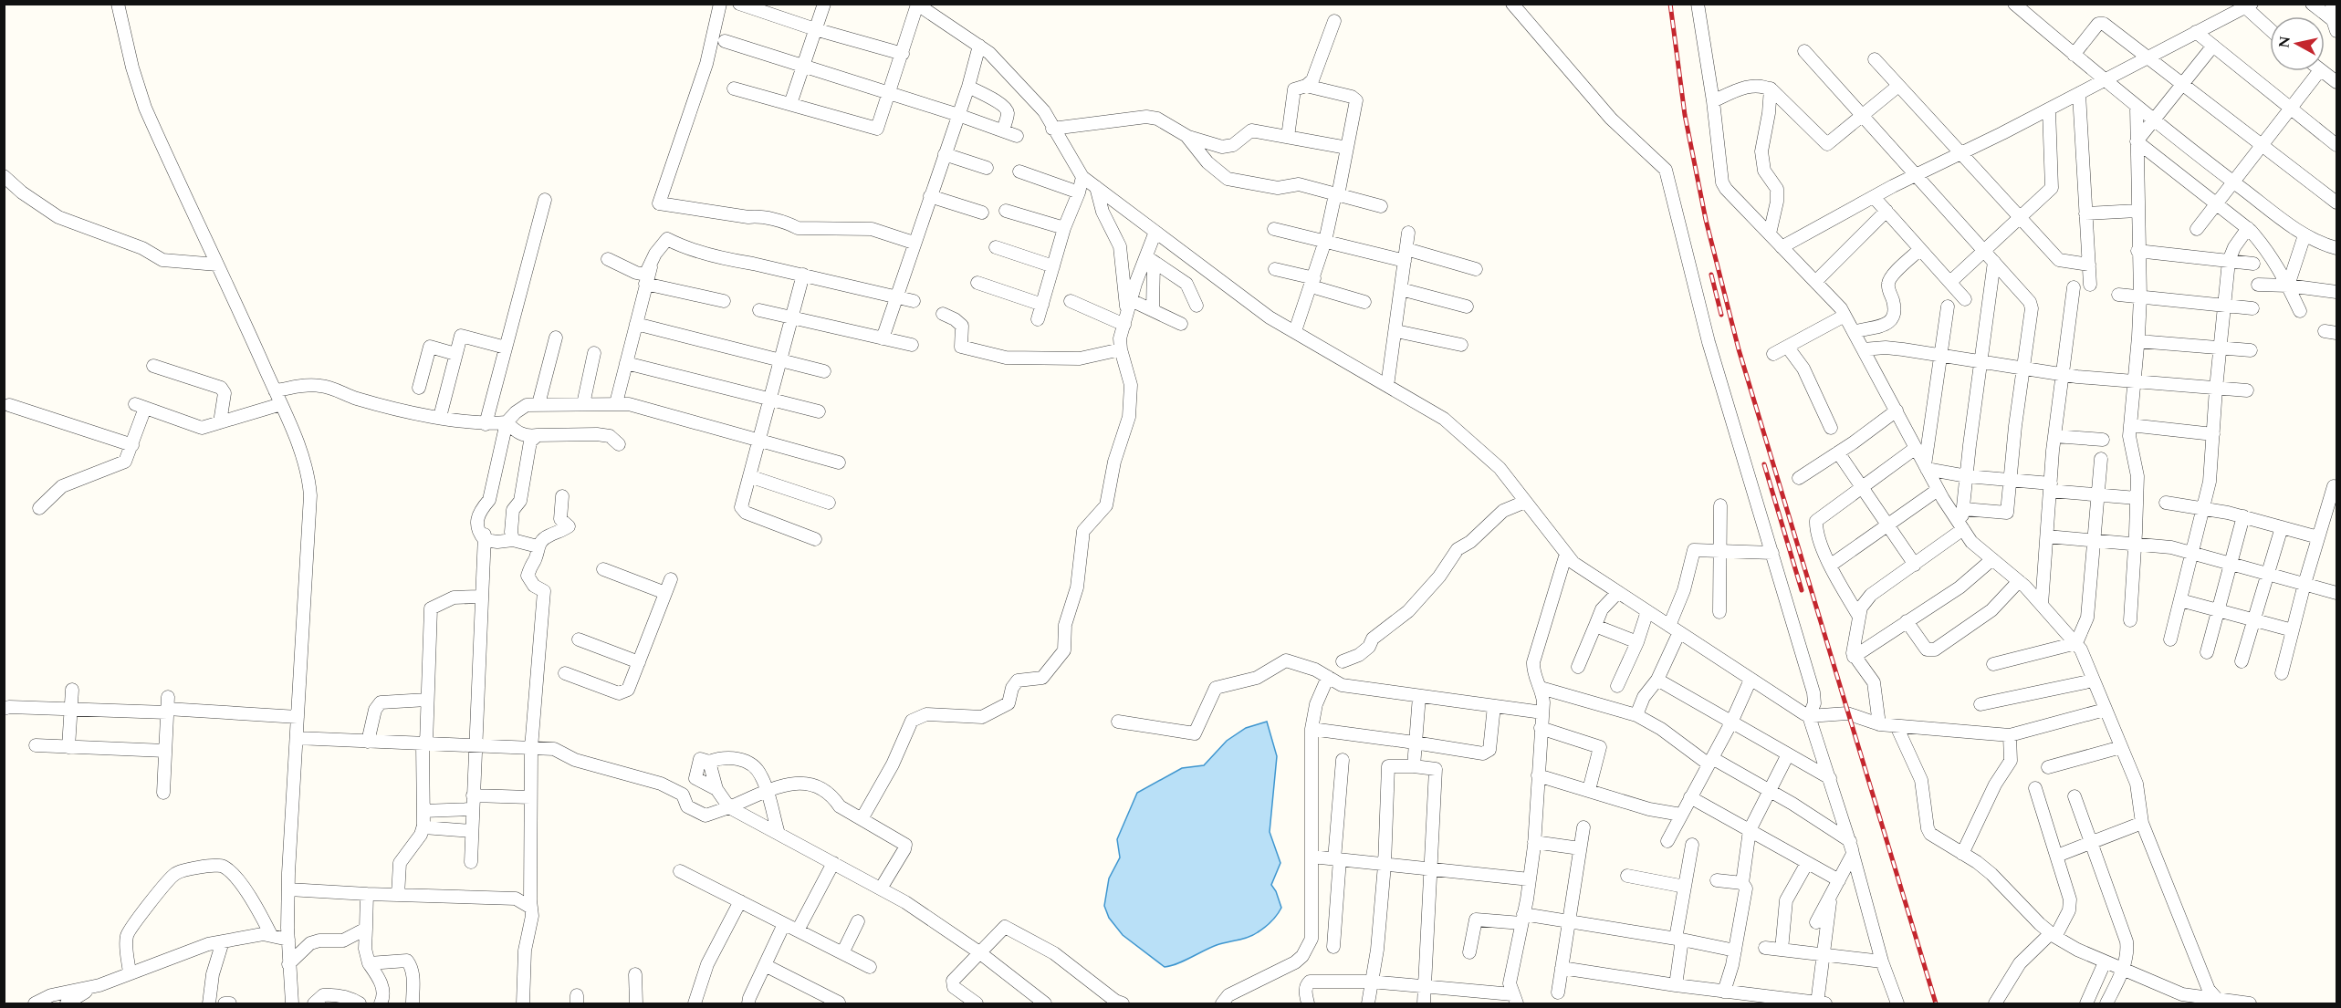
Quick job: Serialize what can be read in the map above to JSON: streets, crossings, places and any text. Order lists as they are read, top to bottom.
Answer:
{
  "north": "left"
}
